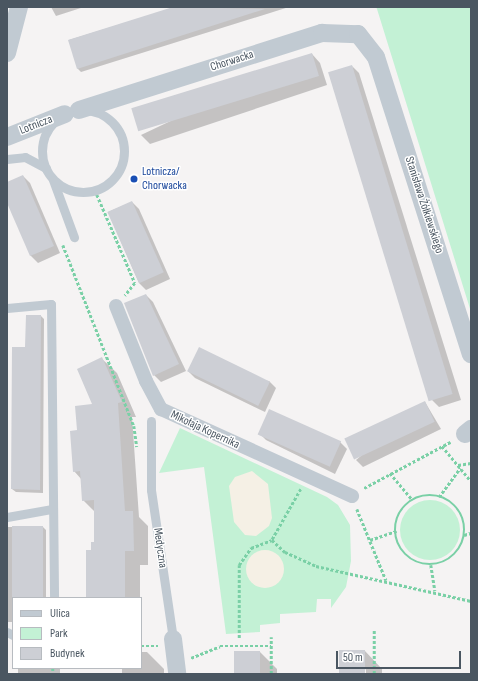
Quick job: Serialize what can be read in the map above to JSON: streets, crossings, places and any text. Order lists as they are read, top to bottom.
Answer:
{
  "streets": {
    "street": [
      "Chorwacka",
      "Lotnicza",
      "Stanisława Żółkiewskiego",
      "Mikołaja Kopernika",
      "Medyczna"
    ]
  },
  "crossings": [
    ["Chorwacka", "Lotnicza"],
    ["Chorwacka", "Stanisława Żółkiewskiego"]
  ],
  "places": ["Lotnicza/ Chorwacka"],
  "legend": ["Ulica", "Park", "Budynek"],
  "scale_bar": "50 m"
}
